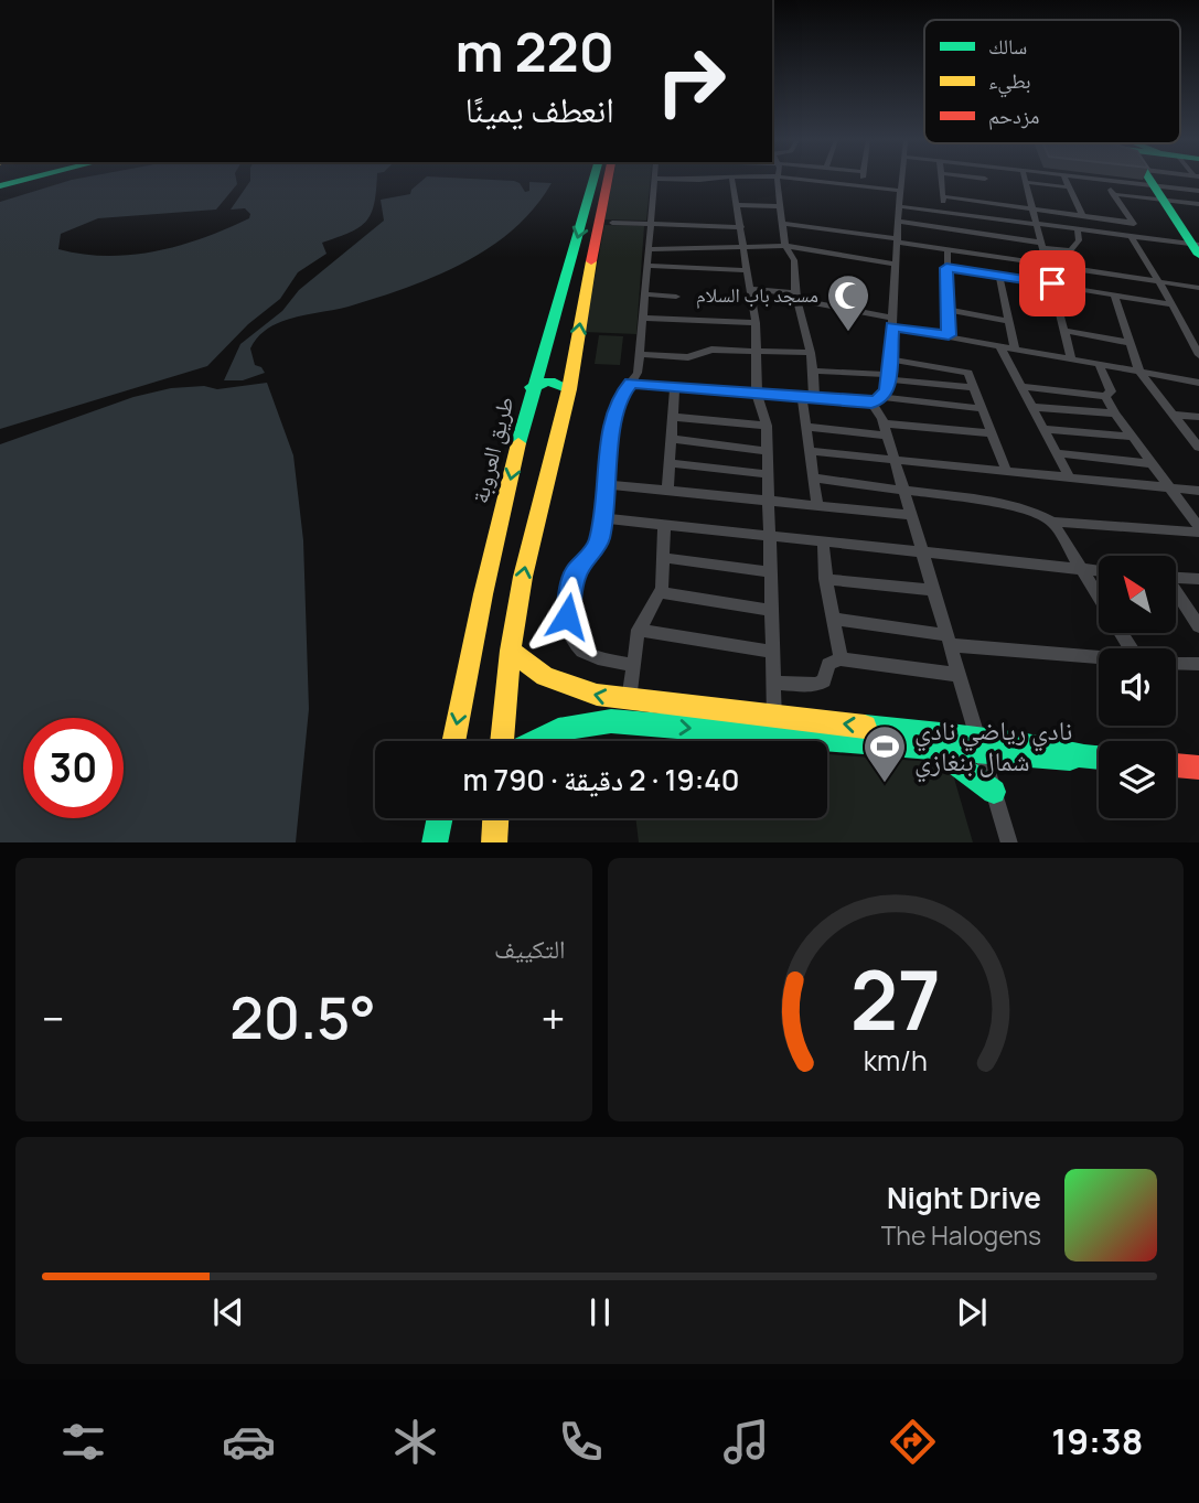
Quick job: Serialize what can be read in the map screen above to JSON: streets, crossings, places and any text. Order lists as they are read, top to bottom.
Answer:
{
  "streets": {
    "main road": ["طريق العروبة"]
  },
  "places": {
    "mosque": ["مسجد باب السلام"],
    "sports": ["نادي رياضي نادي شمال بنغازي"]
  },
  "legend": ["سالك", "بطيء", "مزدحم"],
  "north": "top left",
  "page": {
    "turn": ["220 m", "انعطف يمينًا"],
    "limit": "30",
    "trip": "19:40 · 2 دقيقة · 790 m",
    "tile": "التكييف",
    "heat": ["−", "20.5°", "+"],
    "song": ["Night Drive", "The Halogens"],
    "tabs": "19:38",
    "gauge": ["27", "km/h"]
  }
}
